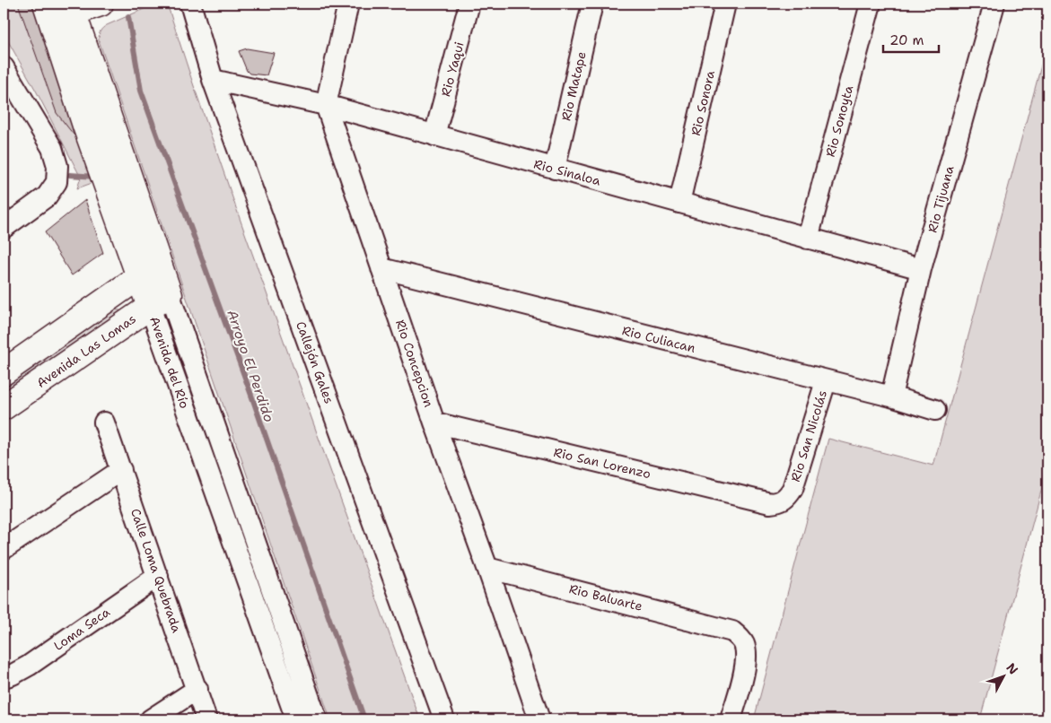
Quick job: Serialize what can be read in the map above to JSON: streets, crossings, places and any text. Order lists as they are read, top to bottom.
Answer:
{
  "streets": {
    "street": [
      "Rio Yaqui",
      "Rio Matape",
      "Rio Sonora",
      "Rio Sonoyta",
      "Rio Sinaloa",
      "Rio Tijuana",
      "Rio Culiacan",
      "Avenida Las Lomas",
      "Avenida del Río",
      "Callejón Gales",
      "Rio Concepcion",
      "Rio San Nicolás",
      "Rio San Lorenzo",
      "Calle Loma Quebrada",
      "Rio Baluarte",
      "Loma Seca"
    ]
  },
  "crossings": [
    ["Rio Yaqui", "Rio Sinaloa"],
    ["Rio Matape", "Rio Sinaloa"],
    ["Rio Sonora", "Rio Sinaloa"],
    ["Rio Sonoyta", "Rio Sinaloa"],
    ["Rio Sinaloa", "Rio Tijuana"],
    ["Rio Sinaloa", "Callejón Gales"],
    ["Rio Sinaloa", "Rio Concepcion"],
    ["Rio Tijuana", "Rio Culiacan"],
    ["Rio Culiacan", "Rio Concepcion"],
    ["Rio Culiacan", "Rio San Nicolás"],
    ["Avenida Las Lomas", "Avenida del Río"],
    ["Rio Concepcion", "Rio San Lorenzo"],
    ["Rio Concepcion", "Rio Baluarte"],
    ["Rio San Nicolás", "Rio San Lorenzo"],
    ["Calle Loma Quebrada", "Loma Seca"]
  ],
  "water": ["Arroyo El Perdido"],
  "scale_bar": "20 m",
  "north": "top right"
}
